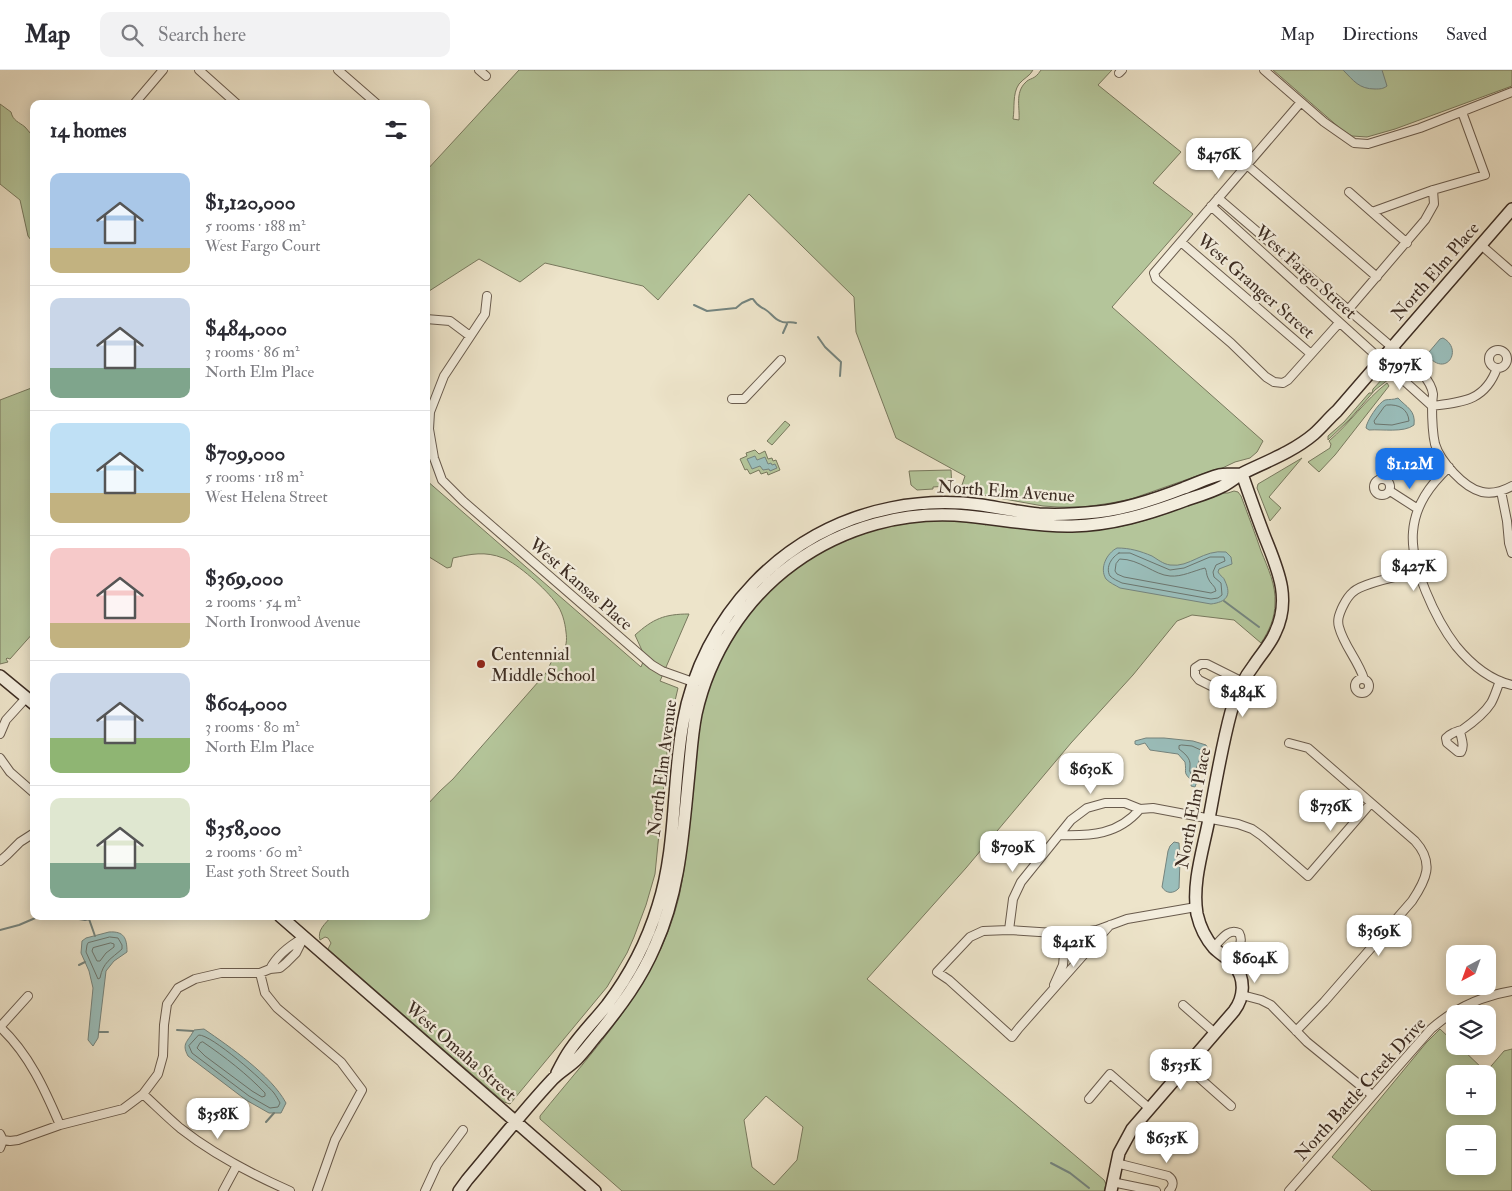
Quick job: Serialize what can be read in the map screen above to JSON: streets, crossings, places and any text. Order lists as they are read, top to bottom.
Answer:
{
  "streets": {
    "main road": ["North Elm Place", "North Elm Avenue", "West Omaha Street"],
    "street": [
      "West Fargo Street",
      "West Granger Street",
      "West Kansas Place",
      "North Battle Creek Drive"
    ]
  },
  "crossings": [
    ["North Elm Place", "West Fargo Street"],
    ["North Elm Place", "North Elm Avenue"],
    ["North Elm Avenue", "West Kansas Place"],
    ["North Elm Avenue", "West Omaha Street"]
  ],
  "places": ["Centennial Middle School"],
  "north": "bottom left",
  "page": {
    "header": "Map",
    "search": "Search here",
    "nav": ["Map", "Directions", "Saved"],
    "heading": "14 homes",
    "price": [
      "$476K",
      "$797K",
      "$1.12M",
      "$427K",
      "$484K",
      "$630K",
      "$736K",
      "$709K",
      "$369K",
      "$421K",
      "$604K",
      "$535K",
      "$358K",
      "$635K"
    ],
    "list": [
      {
        "name": "$1,120,000",
        "note": "5 rooms · 188 m² · West Fargo Court"
      },
      {
        "name": "$484,000",
        "note": "3 rooms · 86 m² · North Elm Place"
      },
      {
        "name": "$709,000",
        "note": "5 rooms · 118 m² · West Helena Street"
      },
      {
        "name": "$369,000",
        "note": "2 rooms · 54 m² · North Ironwood Avenue"
      },
      {
        "name": "$604,000",
        "note": "3 rooms · 80 m² · North Elm Place"
      },
      {
        "name": "$358,000",
        "note": "2 rooms · 60 m² · East 50th Street South"
      }
    ],
    "map_buttons": ["+", "−"]
  }
}
